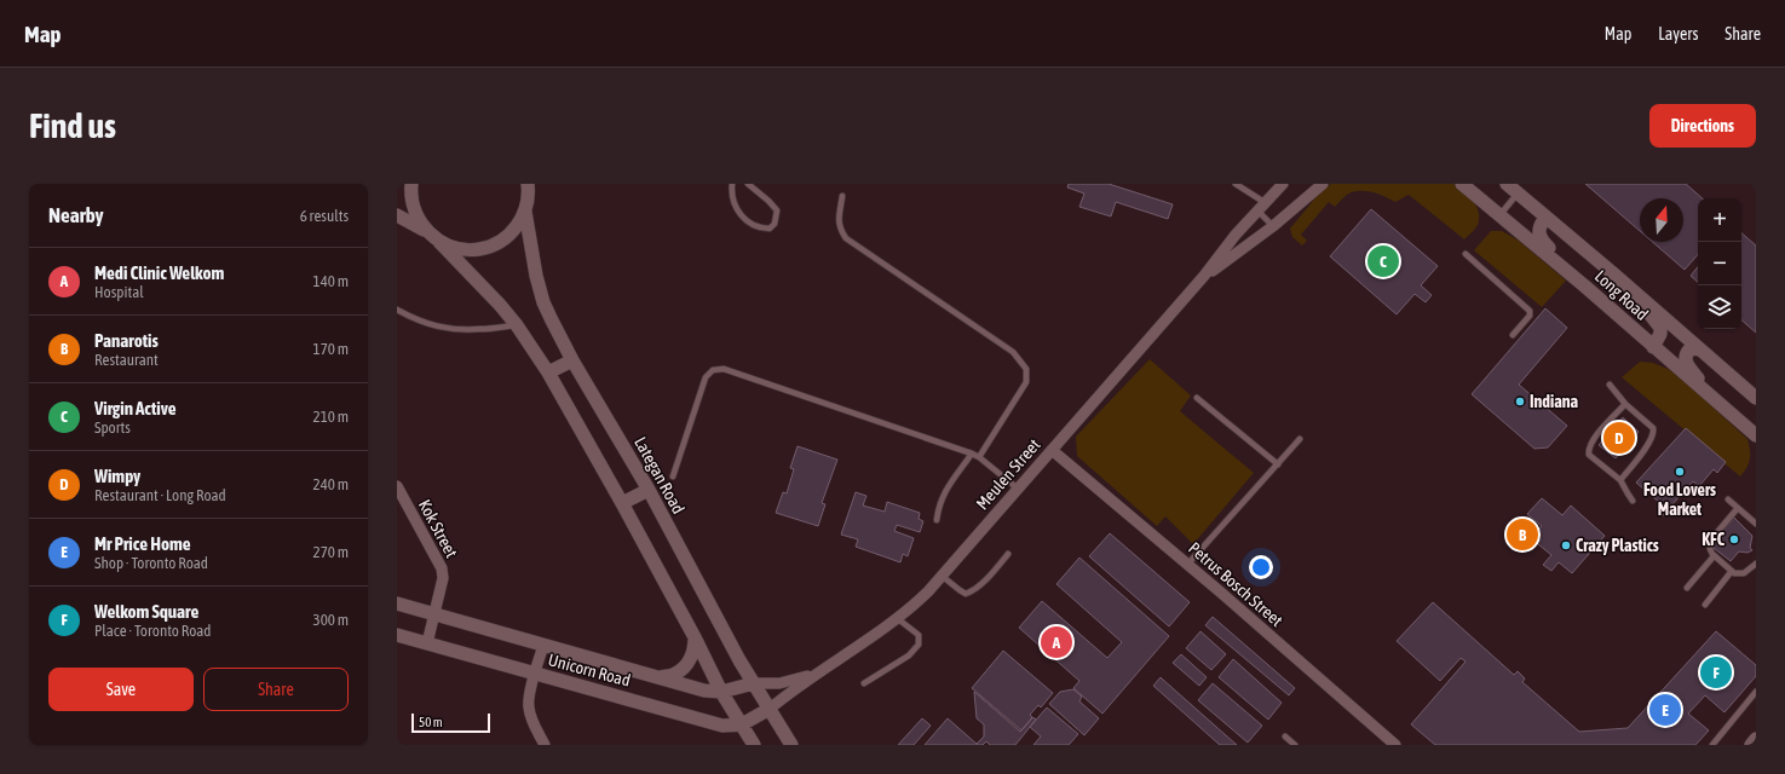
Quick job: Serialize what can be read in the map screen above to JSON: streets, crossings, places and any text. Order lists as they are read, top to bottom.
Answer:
{
  "streets": {
    "street": [
      "Long Road",
      "Meulen Street",
      "Lategan Road",
      "Kok Street",
      "Petrus Bosch Street",
      "Unicorn Road"
    ]
  },
  "crossings": [
    ["Meulen Street", "Lategan Road"],
    ["Meulen Street", "Petrus Bosch Street"],
    ["Meulen Street", "Unicorn Road"],
    ["Lategan Road", "Unicorn Road"],
    ["Kok Street", "Unicorn Road"]
  ],
  "places": [
    "Indiana",
    "Food Lovers Market",
    "KFC",
    "Crazy Plastics"
  ],
  "scale_bar": "50 m",
  "north": "top",
  "page": {
    "header": "Map",
    "nav": ["Map", "Layers", "Share"],
    "buttons": [
      "Directions",
      ["Save", "Share"]
    ],
    "title": "Find us",
    "heading": ["Nearby", "6 results"],
    "map_buttons": ["+", "−"],
    "pins": [
      "C",
      "D",
      "B",
      "A",
      "F",
      "E"
    ],
    "list": [
      {
        "mark": "A",
        "name": "Medi Clinic Welkom",
        "note": "Hospital",
        "value": "140 m"
      },
      {
        "mark": "B",
        "name": "Panarotis",
        "note": "Restaurant",
        "value": "170 m"
      },
      {
        "mark": "C",
        "name": "Virgin Active",
        "note": "Sports",
        "value": "210 m"
      },
      {
        "mark": "D",
        "name": "Wimpy",
        "note": "Restaurant · Long Road",
        "value": "240 m"
      },
      {
        "mark": "E",
        "name": "Mr Price Home",
        "note": "Shop · Toronto Road",
        "value": "270 m"
      },
      {
        "mark": "F",
        "name": "Welkom Square",
        "note": "Place · Toronto Road",
        "value": "300 m"
      }
    ],
    "scale": "50 m"
  }
}
